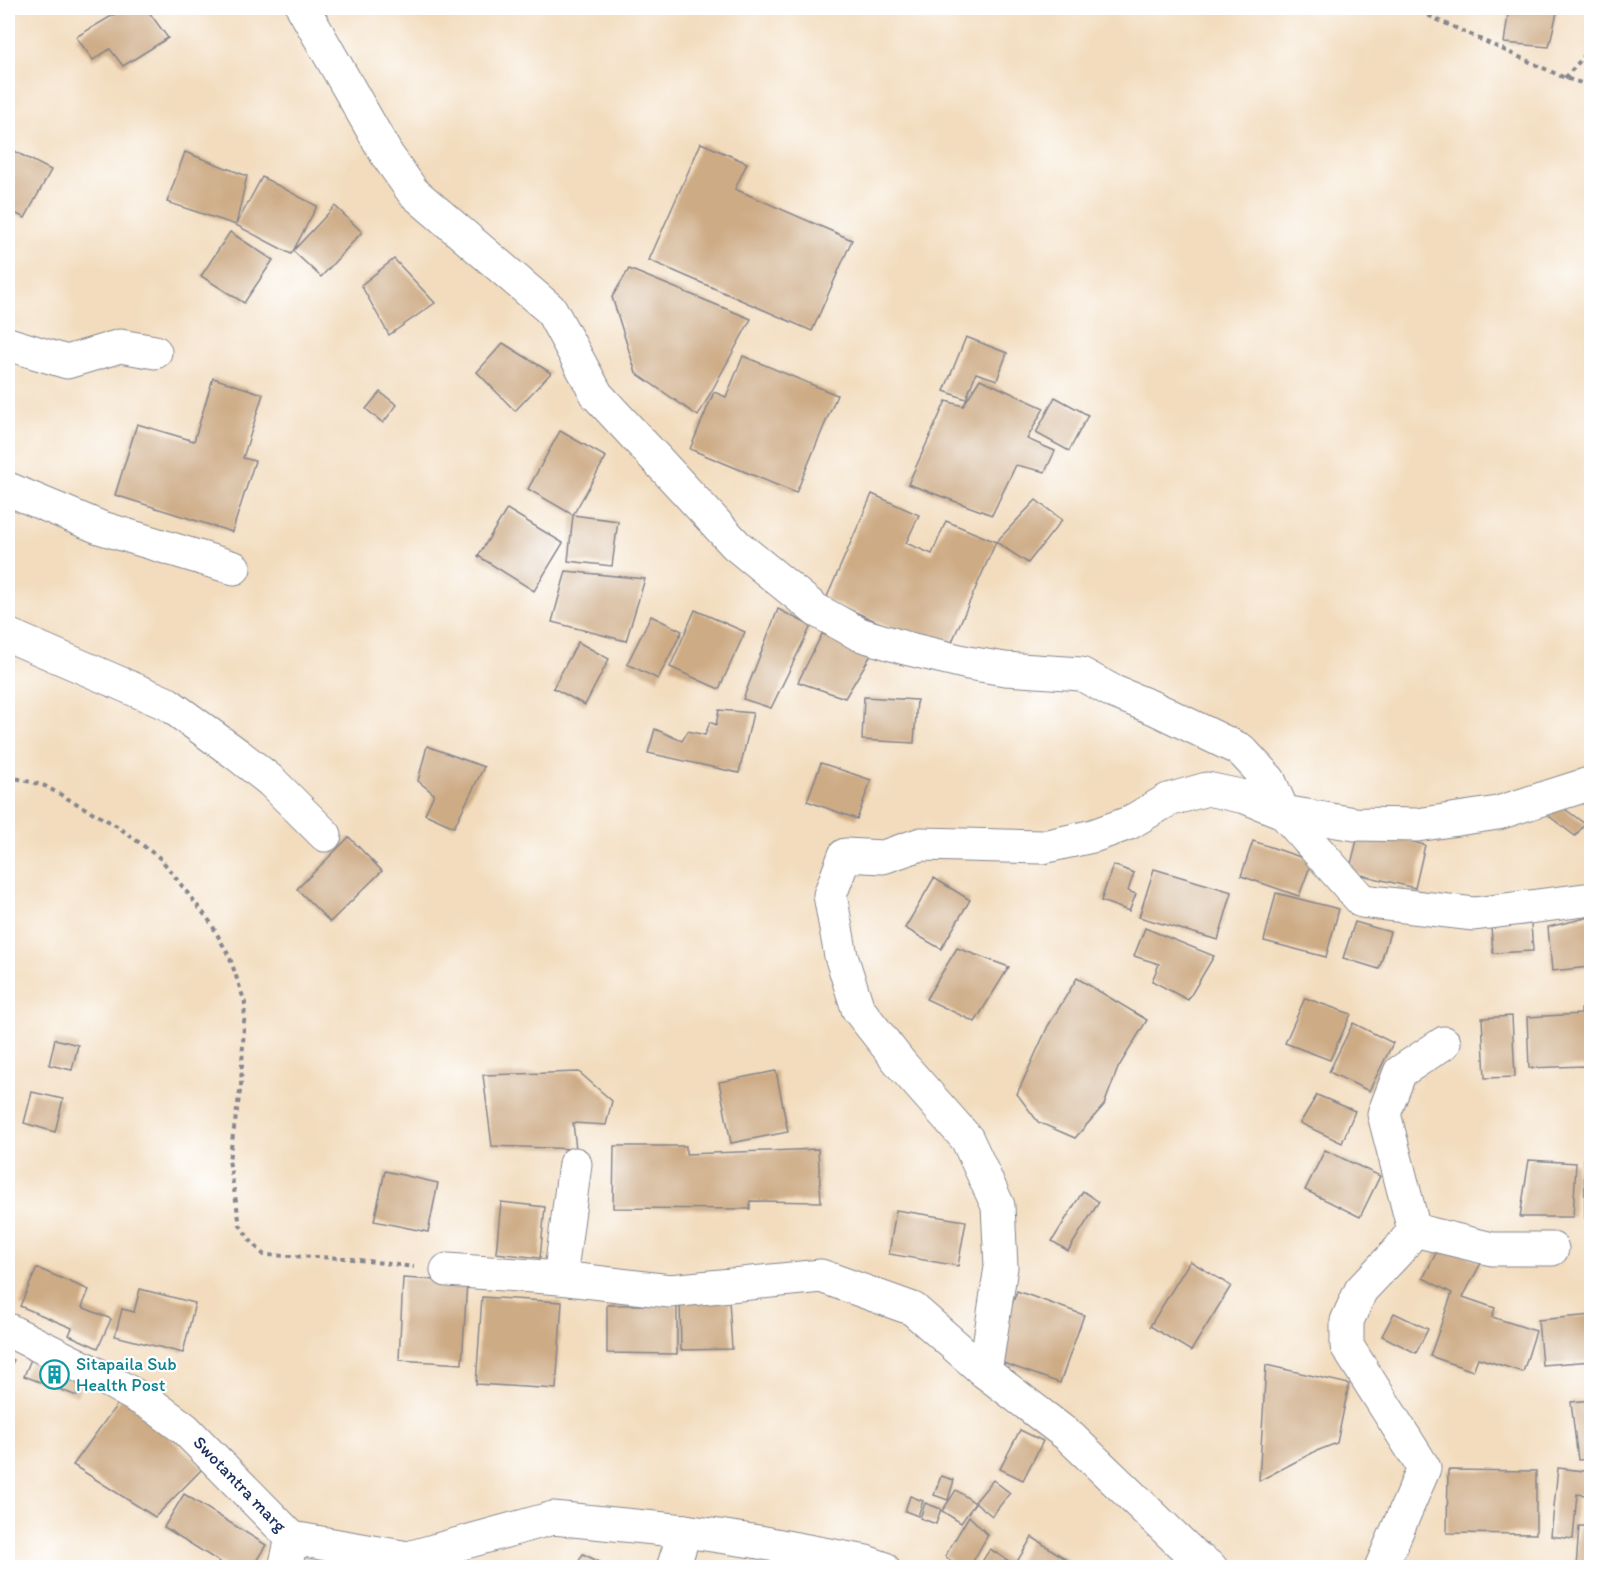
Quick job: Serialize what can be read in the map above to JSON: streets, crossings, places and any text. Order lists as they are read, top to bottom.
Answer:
{
  "streets": {
    "street": ["Swotantra marg"]
  },
  "places": {
    "building": ["Sitapaila Sub Health Post"]
  }
}
